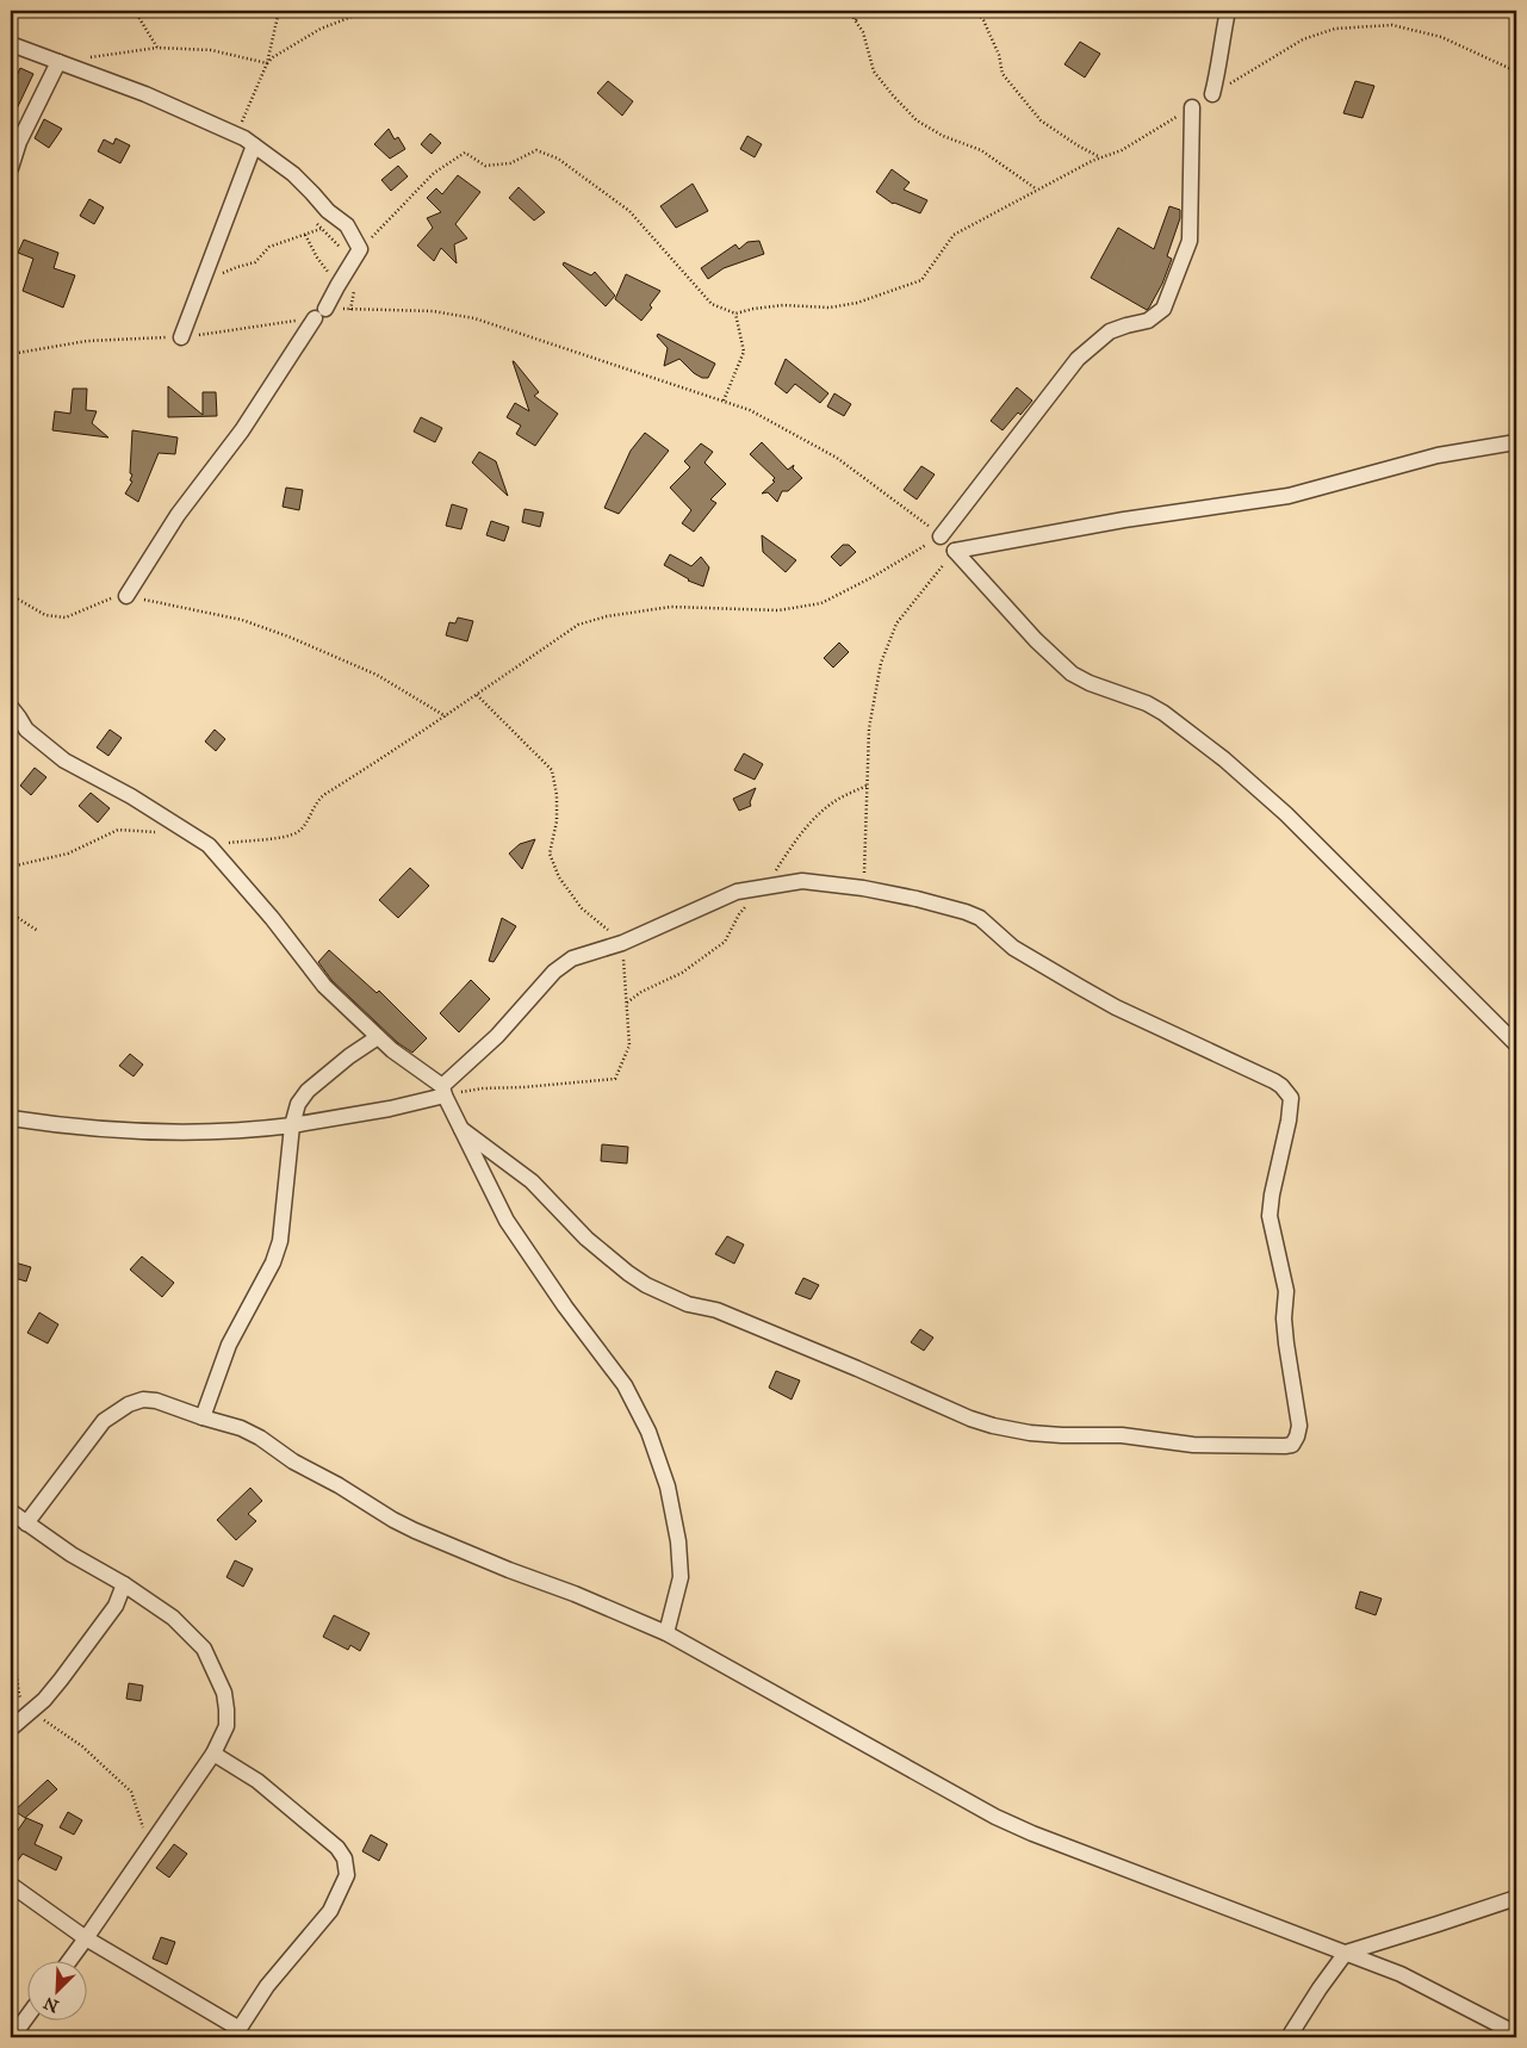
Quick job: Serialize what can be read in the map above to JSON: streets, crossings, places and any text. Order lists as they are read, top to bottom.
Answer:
{
  "north": "bottom left"
}
